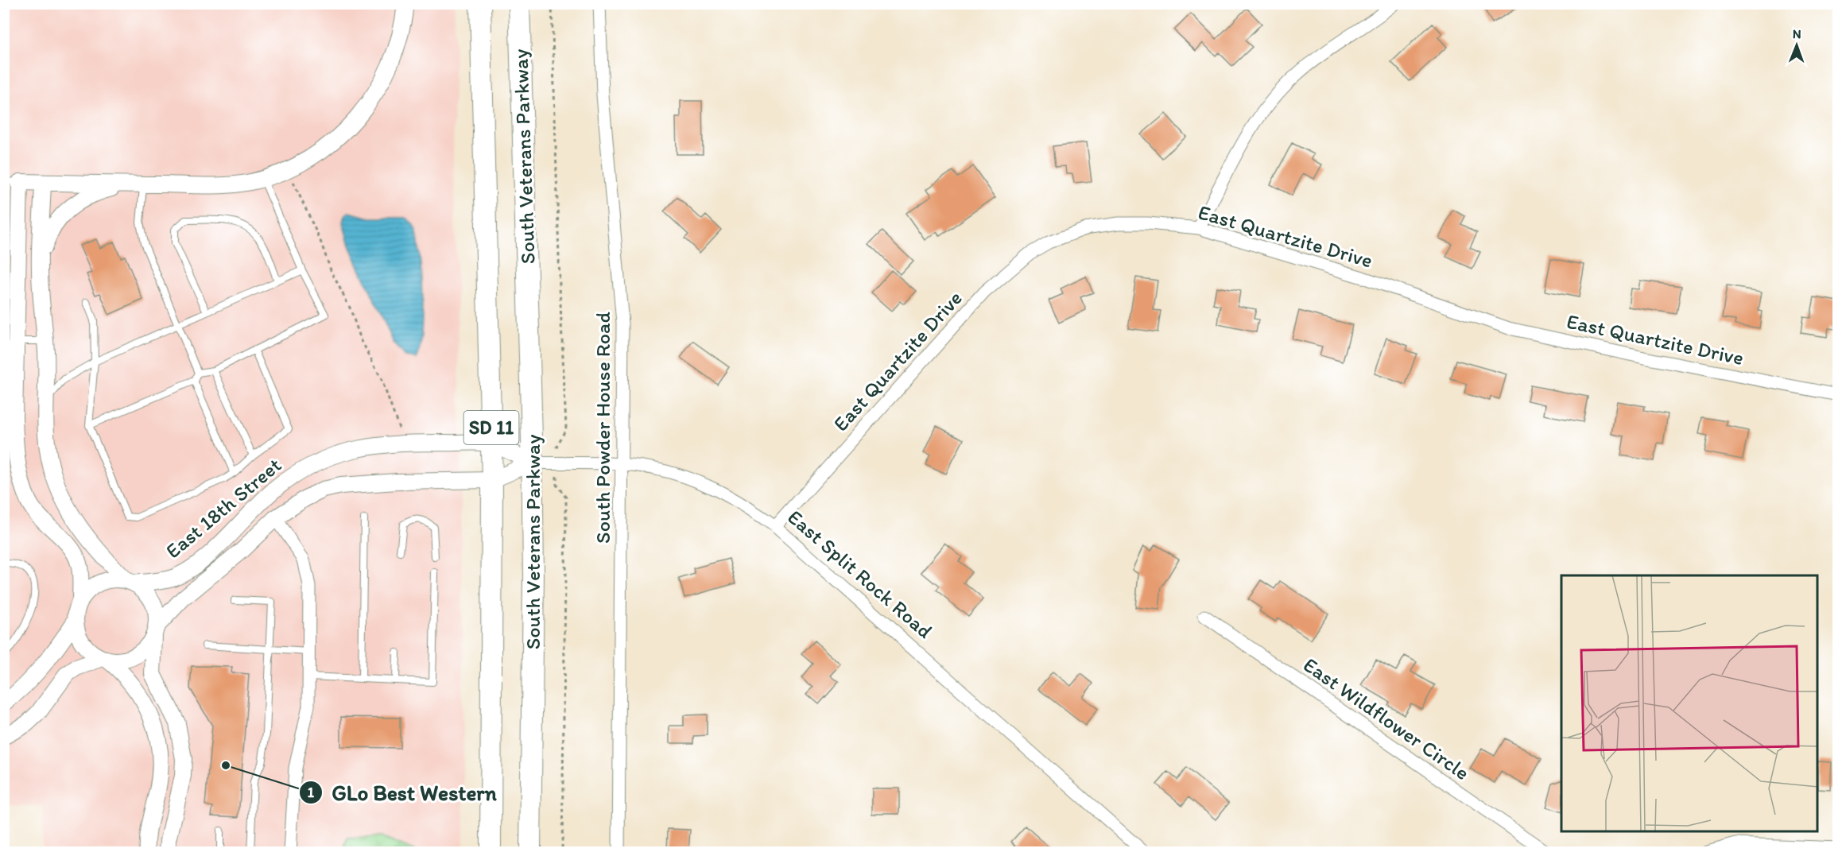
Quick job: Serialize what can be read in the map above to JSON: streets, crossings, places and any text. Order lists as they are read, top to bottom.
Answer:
{
  "streets": {
    "highway": ["South Veterans Parkway", "SD 11"],
    "street": [
      "East Quartzite Drive",
      "South Powder House Road",
      "East 18th Street",
      "East Split Rock Road",
      "East Wildflower Circle"
    ]
  },
  "crossings": [
    ["South Veterans Parkway", "East 18th Street"],
    ["South Veterans Parkway", "East Split Rock Road"],
    ["East Quartzite Drive", "East Split Rock Road"],
    ["South Powder House Road", "East Split Rock Road"],
    ["East 18th Street", "East Split Rock Road"]
  ],
  "places": ["GLo Best Western"],
  "north": "top"
}
